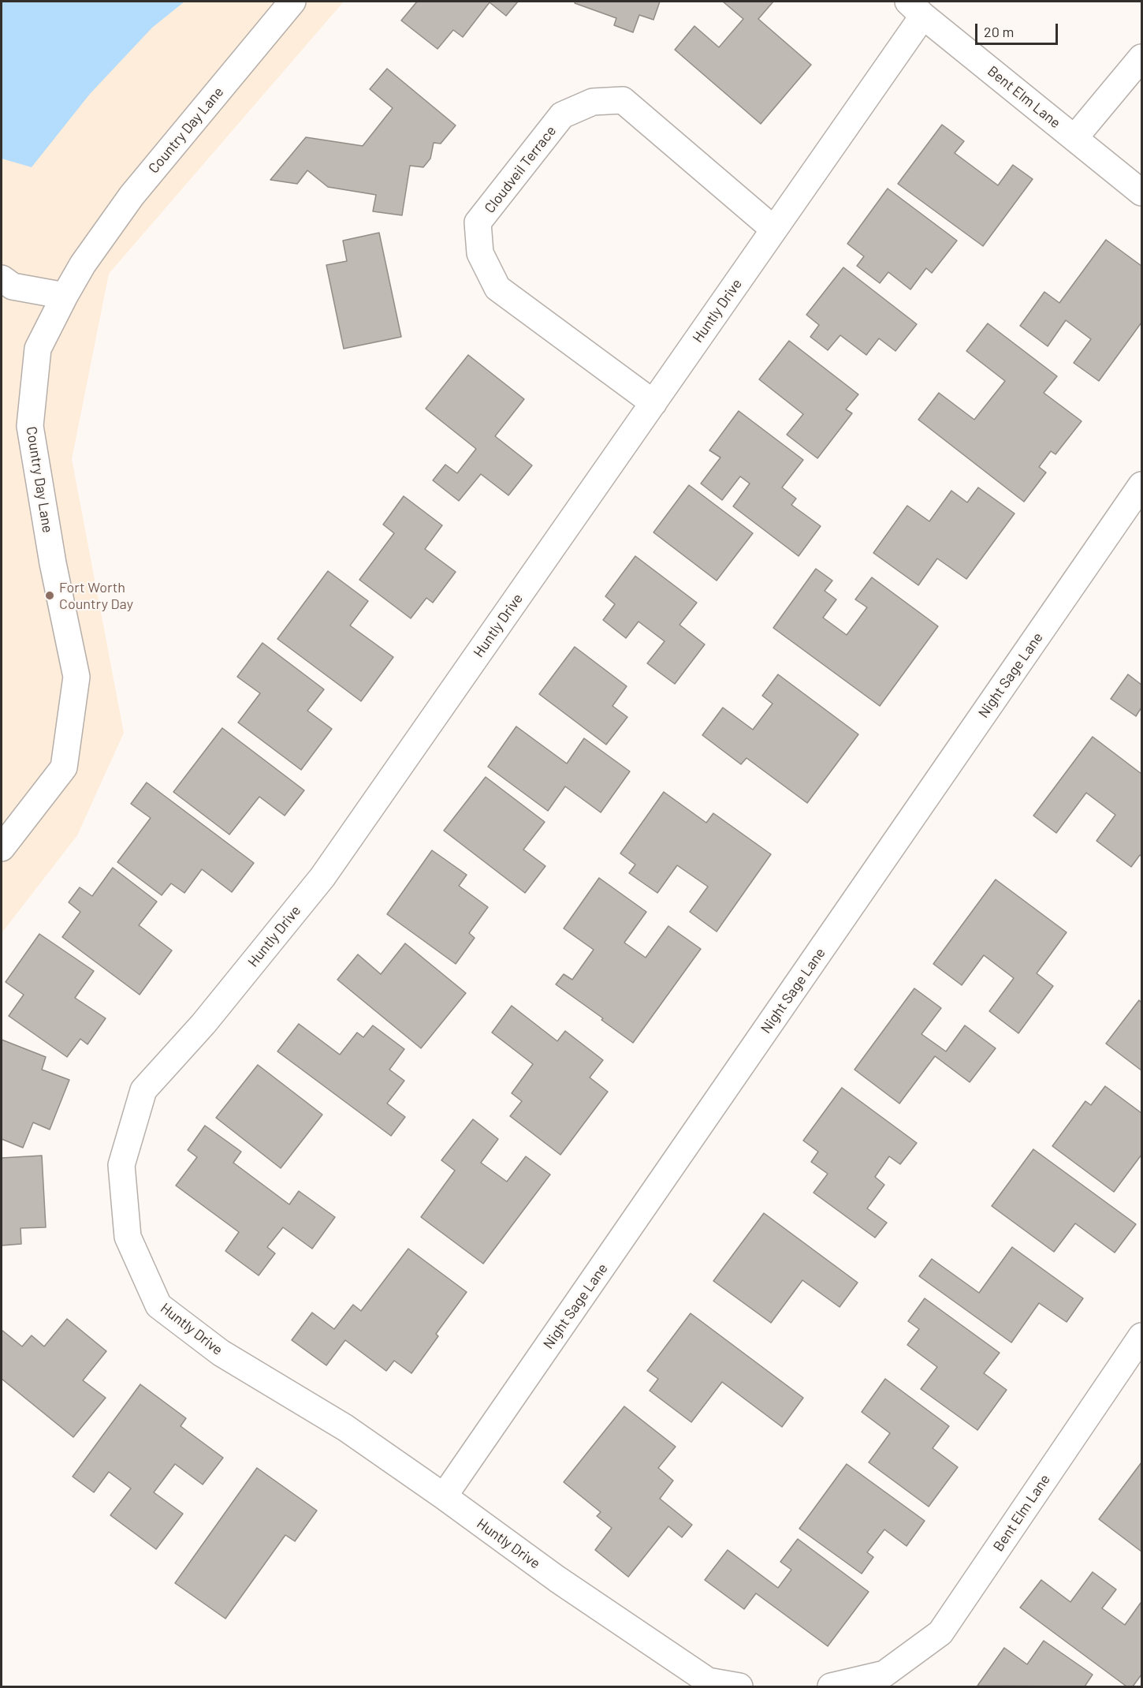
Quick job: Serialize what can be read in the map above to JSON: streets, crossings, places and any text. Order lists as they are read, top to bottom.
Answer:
{
  "streets": {
    "street": [
      "Bent Elm Lane",
      "Country Day Lane",
      "Cloudveil Terrace",
      "Huntly Drive",
      "Night Sage Lane"
    ]
  },
  "crossings": [
    ["Bent Elm Lane", "Huntly Drive"],
    ["Cloudveil Terrace", "Huntly Drive"],
    ["Huntly Drive", "Night Sage Lane"]
  ],
  "places": ["Fort Worth Country Day"],
  "scale_bar": "20 m"
}
